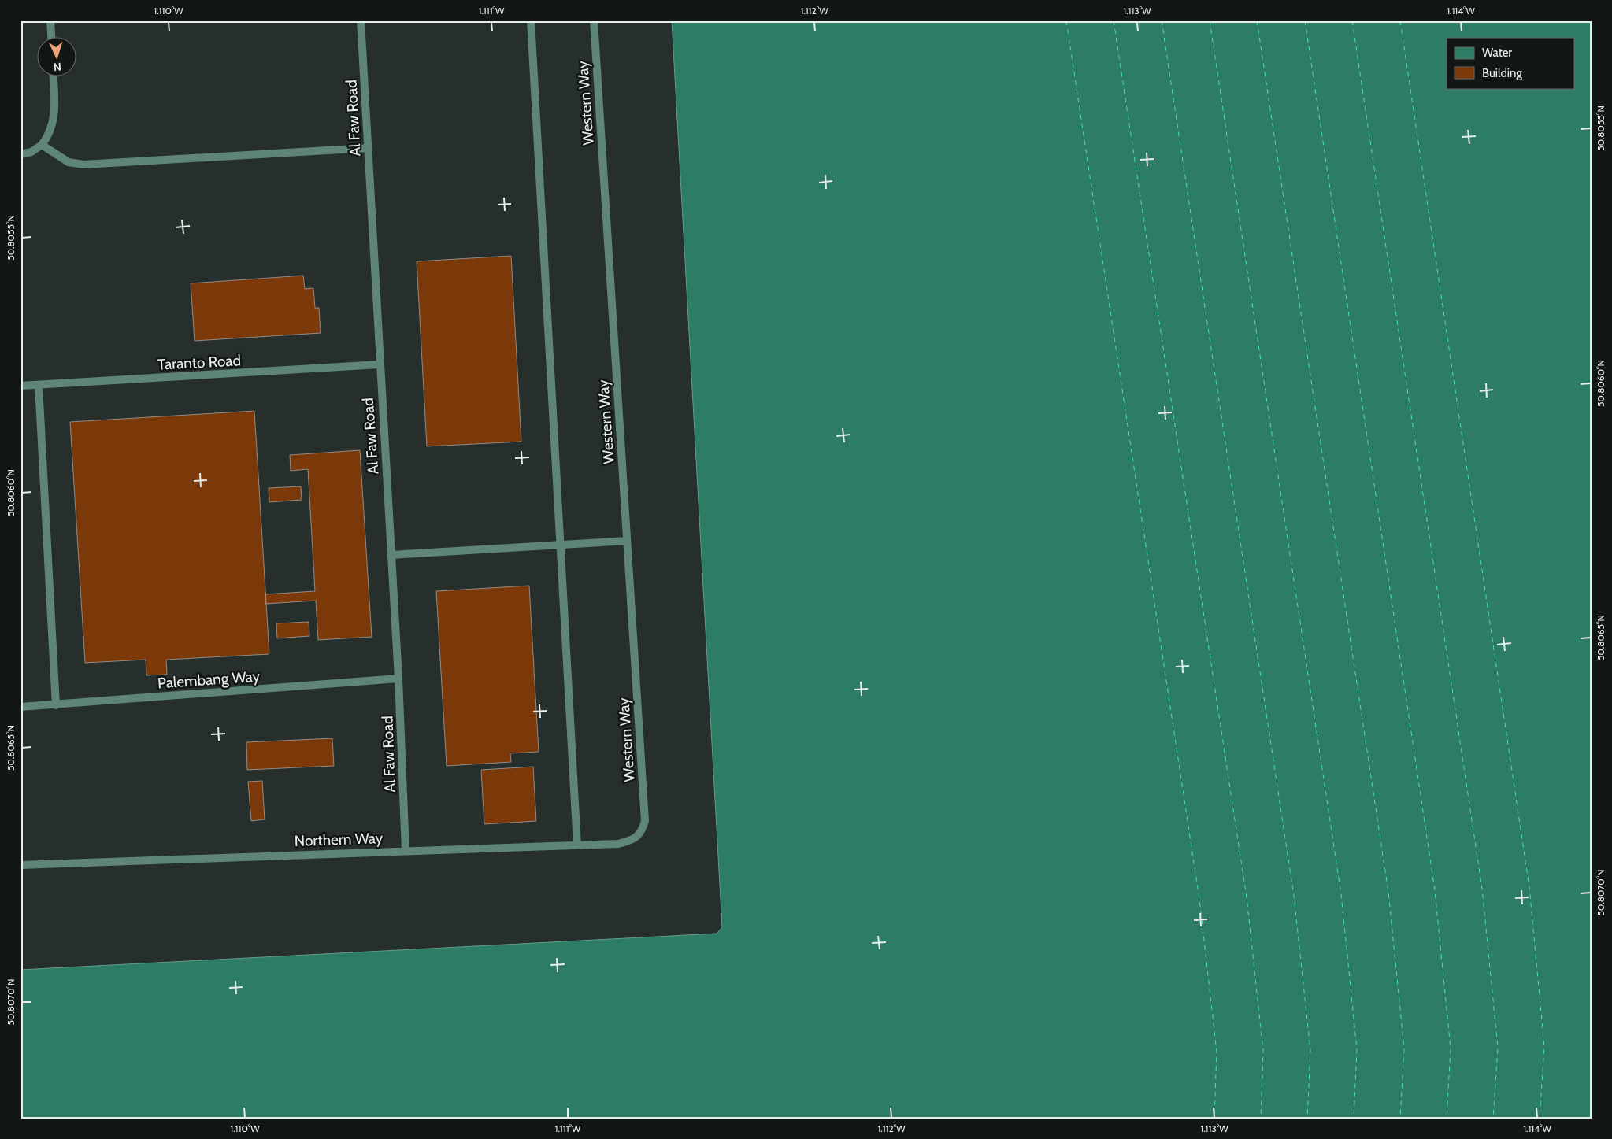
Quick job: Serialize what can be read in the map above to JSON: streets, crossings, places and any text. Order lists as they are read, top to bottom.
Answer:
{
  "streets": {
    "lane": [
      "Western Way",
      "Al Faw Road",
      "Taranto Road",
      "Palembang Way",
      "Northern Way"
    ]
  },
  "crossings": [
    ["Western Way", "Northern Way"],
    ["Al Faw Road", "Taranto Road"],
    ["Al Faw Road", "Palembang Way"],
    ["Al Faw Road", "Northern Way"]
  ],
  "legend": ["Water", "Building"],
  "north": "bottom",
  "coordinates": [
    "1.110°W",
    "1.111°W",
    "1.112°W",
    "1.113°W",
    "1.114°W",
    "50.8055°N",
    "50.8060°N",
    "50.8065°N",
    "50.8070°N"
  ]
}
